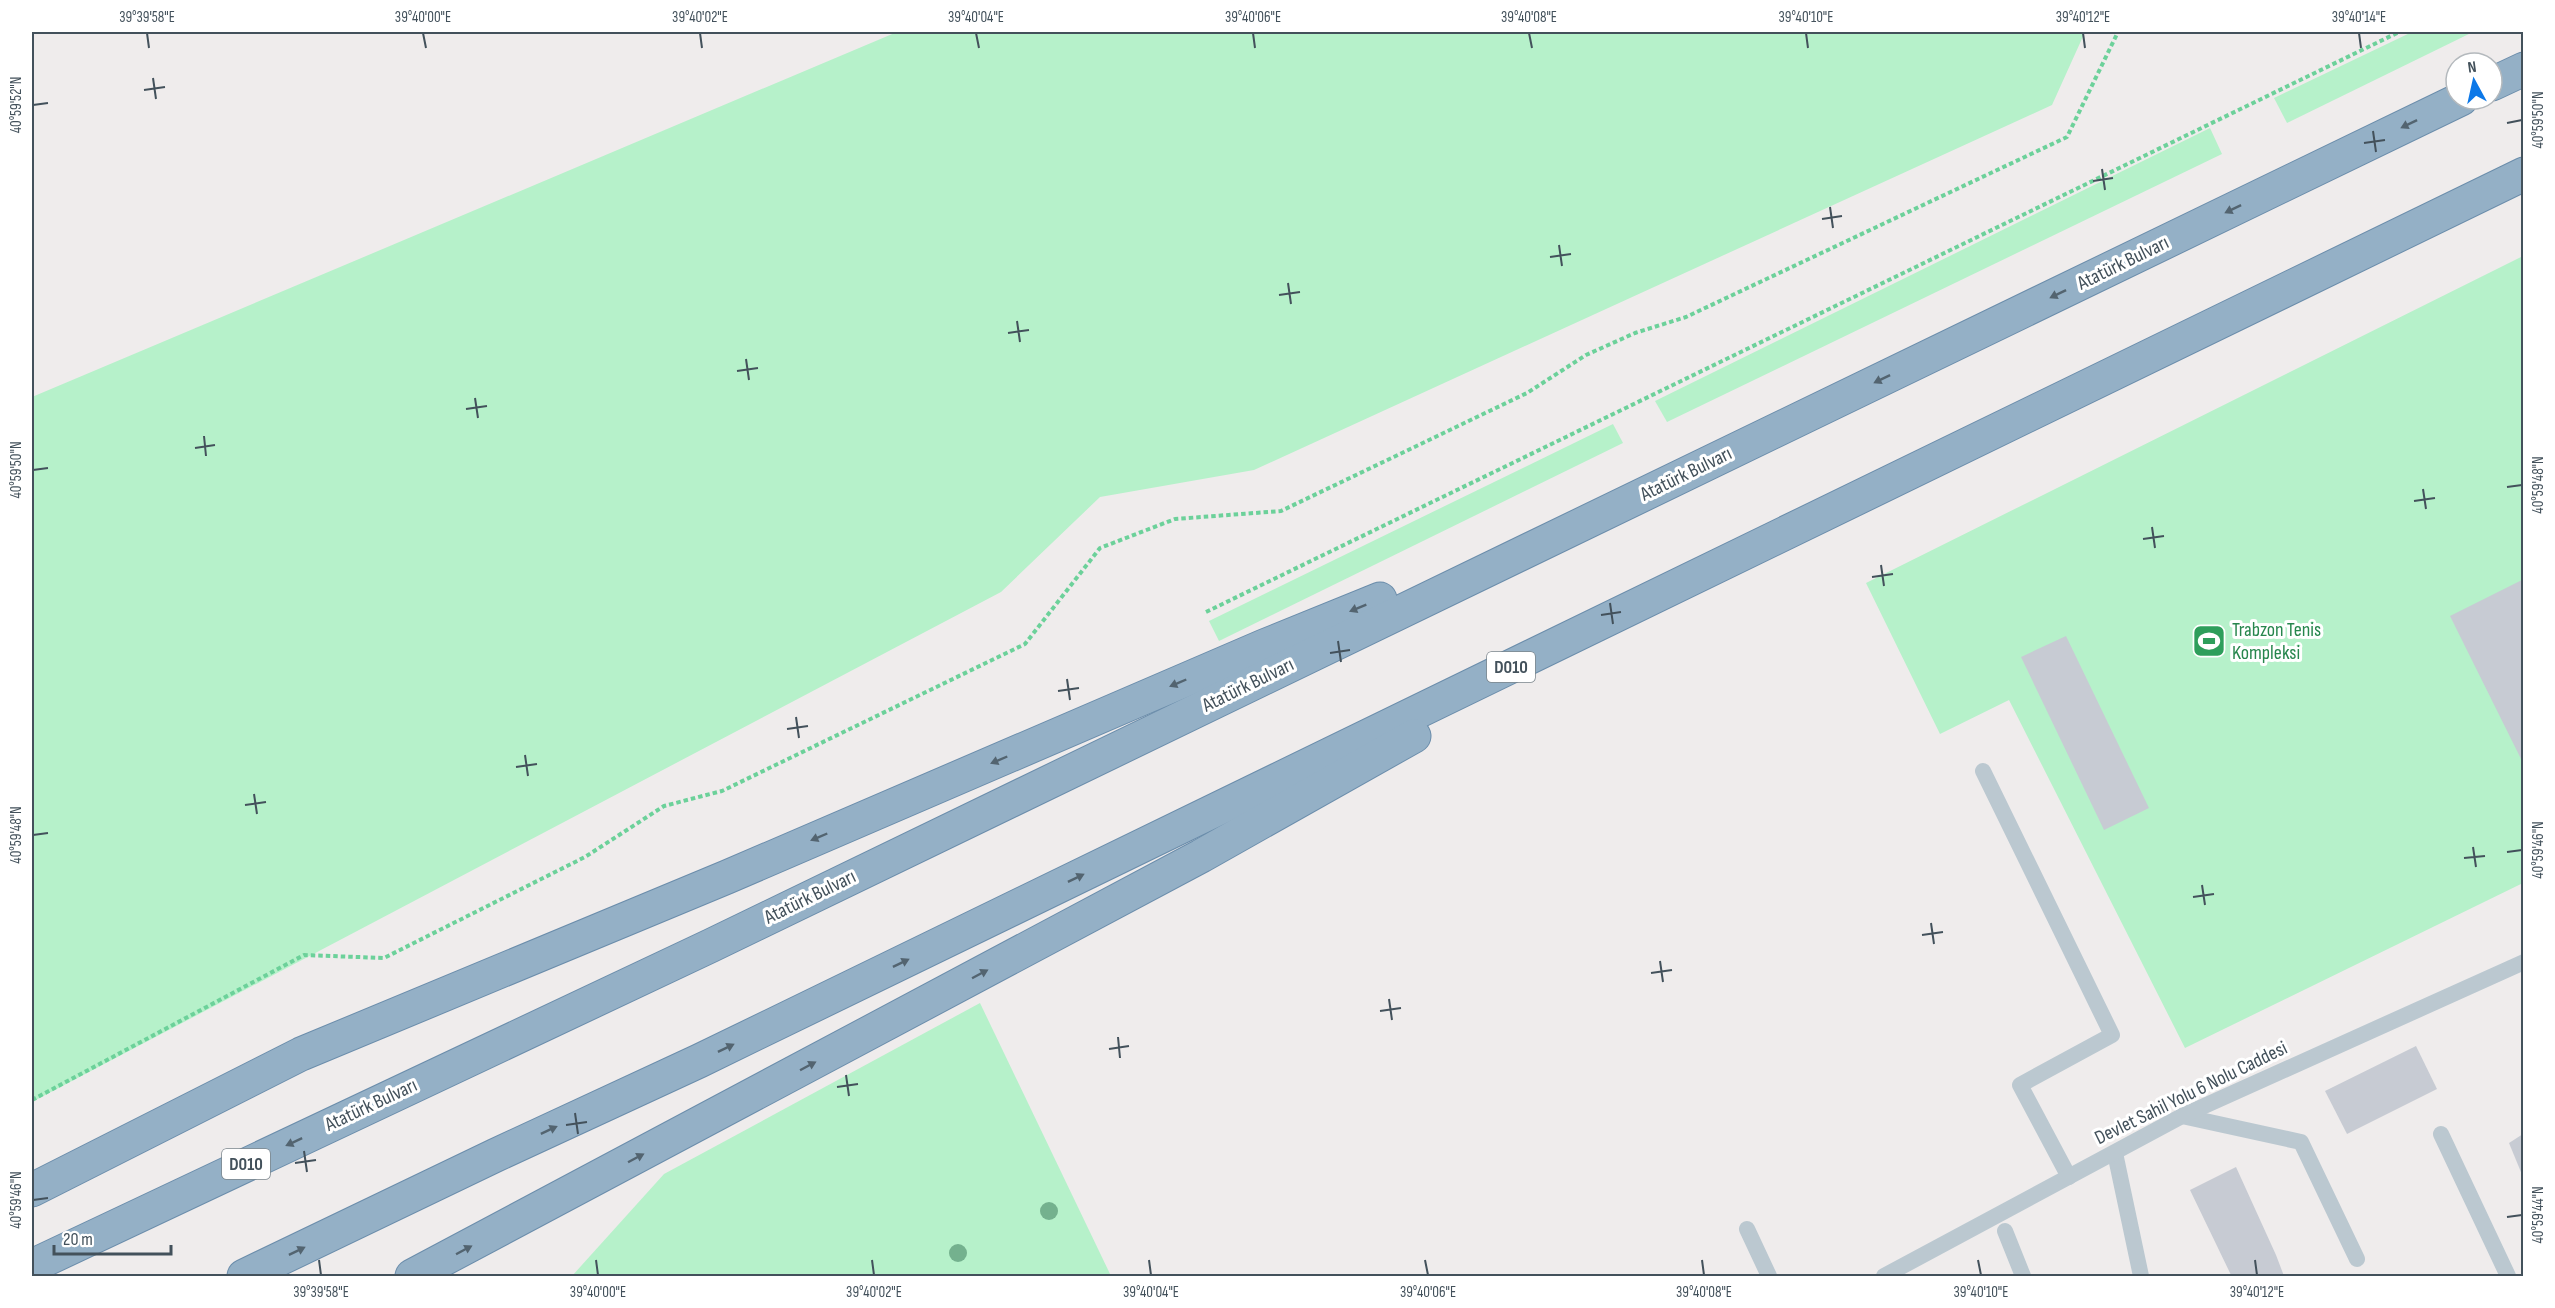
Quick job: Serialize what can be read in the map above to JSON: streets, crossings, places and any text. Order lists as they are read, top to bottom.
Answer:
{
  "streets": {
    "highway": ["Atatürk Bulvarı", "D010"],
    "lane": ["Devlet Sahil Yolu 6 Nolu Caddesi"]
  },
  "places": {
    "sports": ["Trabzon Tenis Kompleksi"]
  },
  "scale_bar": "20 m",
  "north": "top",
  "coordinates": [
    "39°39'58\"E",
    "39°40'00\"E",
    "39°40'02\"E",
    "39°40'04\"E",
    "39°40'06\"E",
    "39°40'08\"E",
    "39°40'10\"E",
    "39°40'12\"E",
    "39°40'14\"E",
    "40°59'52\"N",
    "40°59'50\"N",
    "40°59'48\"N",
    "40°59'46\"N",
    "40°59'44\"N"
  ]
}
